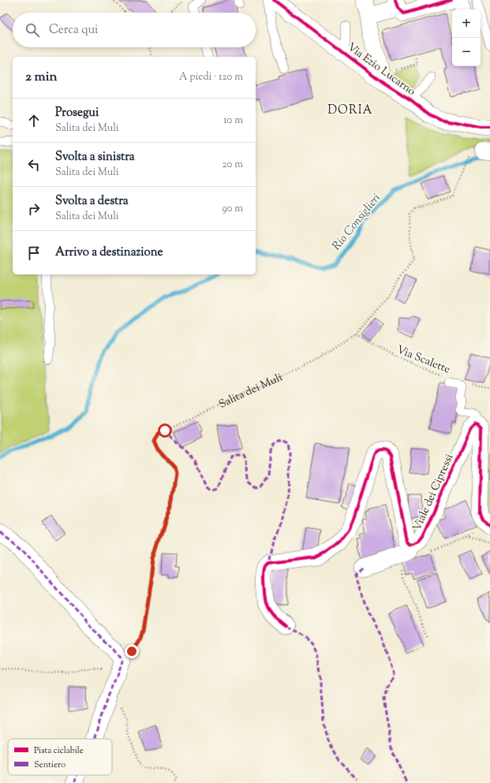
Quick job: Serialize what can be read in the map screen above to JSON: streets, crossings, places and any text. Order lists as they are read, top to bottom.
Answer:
{
  "streets": {
    "street": ["Via Ezio Lucarno", "Viale dei Cipressi"],
    "path": ["Via Scalette", "Salita dei Muli"]
  },
  "crossings": [
    ["Via Scalette", "Salita dei Muli"]
  ],
  "districts": ["DORIA"],
  "water": ["Rio Consiglieri"],
  "legend": ["Pista ciclabile", "Sentiero"],
  "page": {
    "map_buttons": ["+", "−"],
    "search": "Cerca qui",
    "heading": ["2 min", "A piedi · 120 m"],
    "list": [
      ["Prosegui", "Salita dei Muli", "10 m"],
      ["Svolta a sinistra", "Salita dei Muli", "20 m"],
      ["Svolta a destra", "Salita dei Muli", "90 m"],
      "Arrivo a destinazione"
    ]
  }
}
